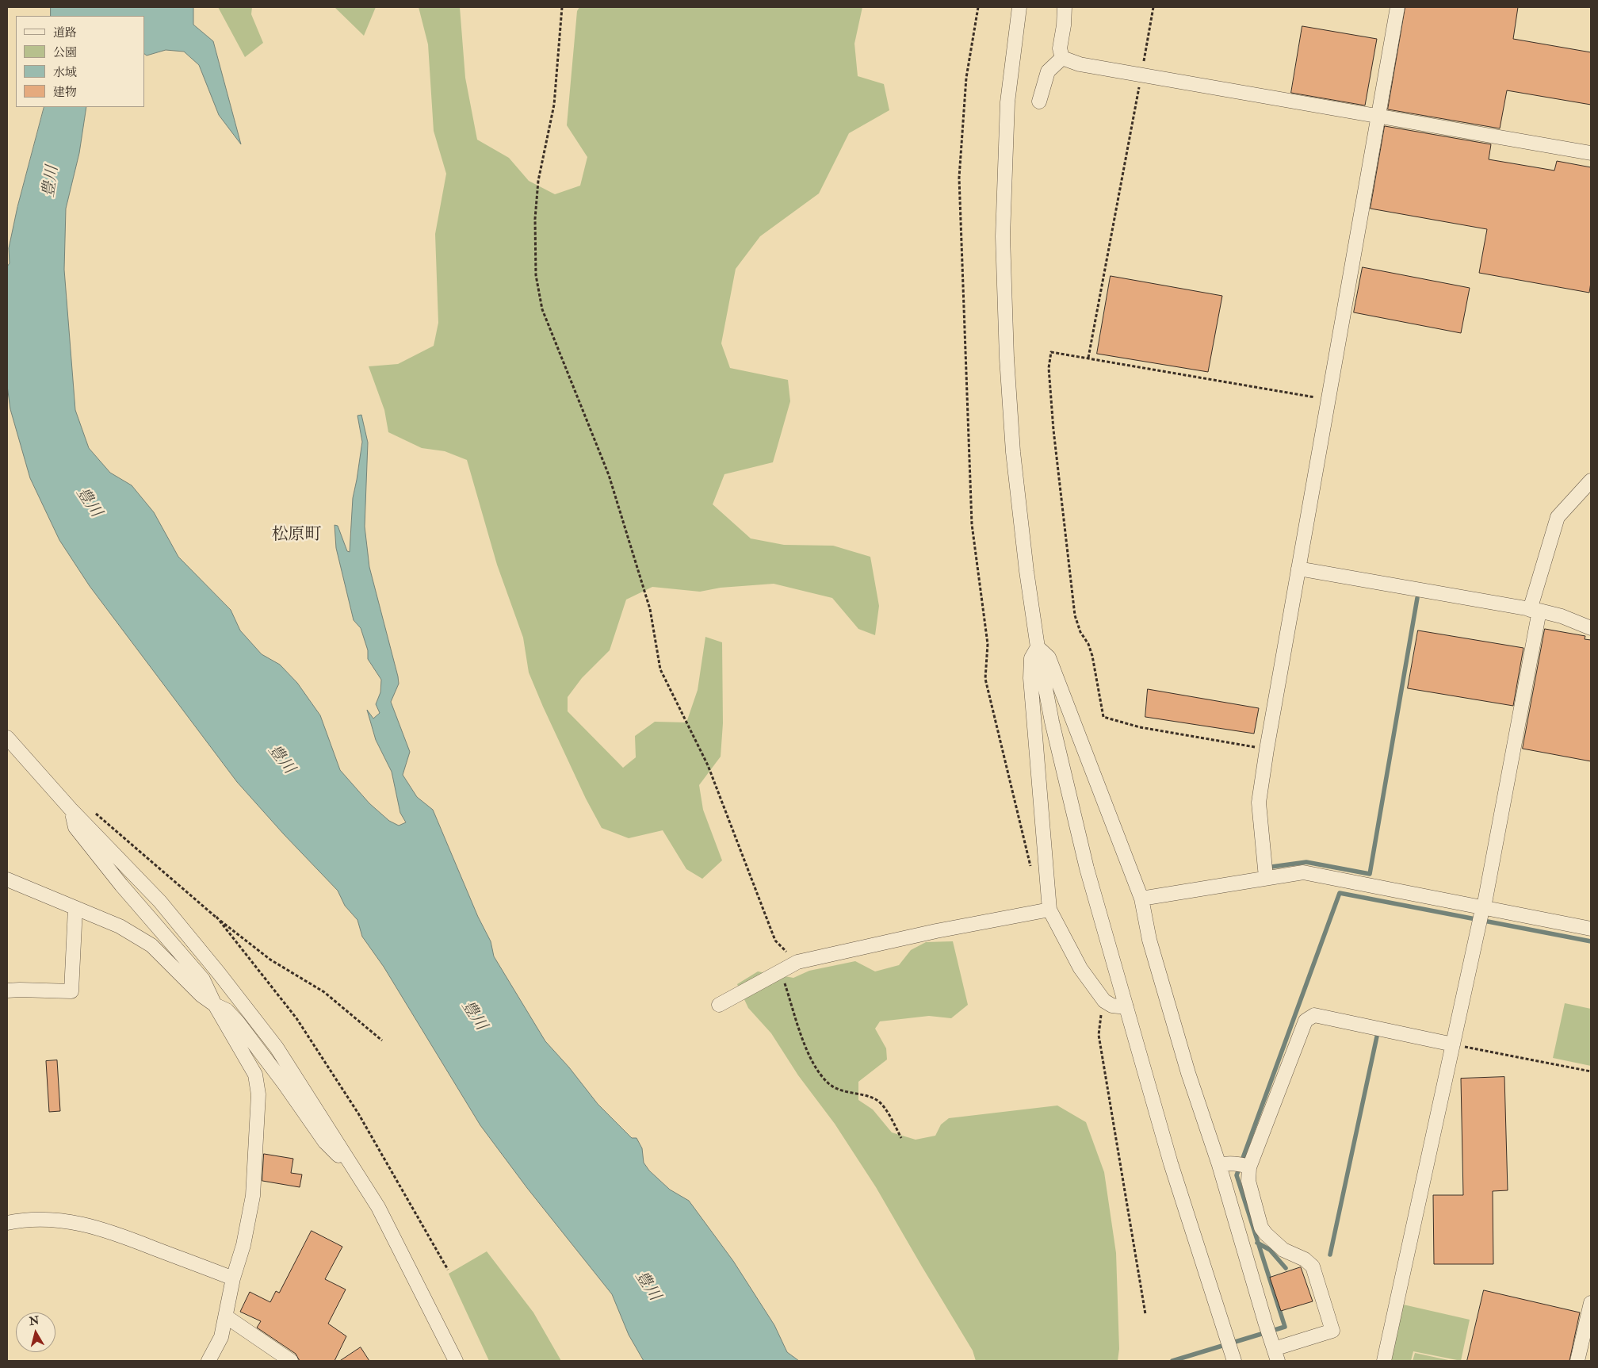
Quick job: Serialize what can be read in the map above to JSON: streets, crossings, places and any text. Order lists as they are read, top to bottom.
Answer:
{
  "districts": ["松原町"],
  "water": ["豊川"],
  "legend": [
    "道路",
    "公園",
    "水域",
    "建物"
  ],
  "north": "top"
}
